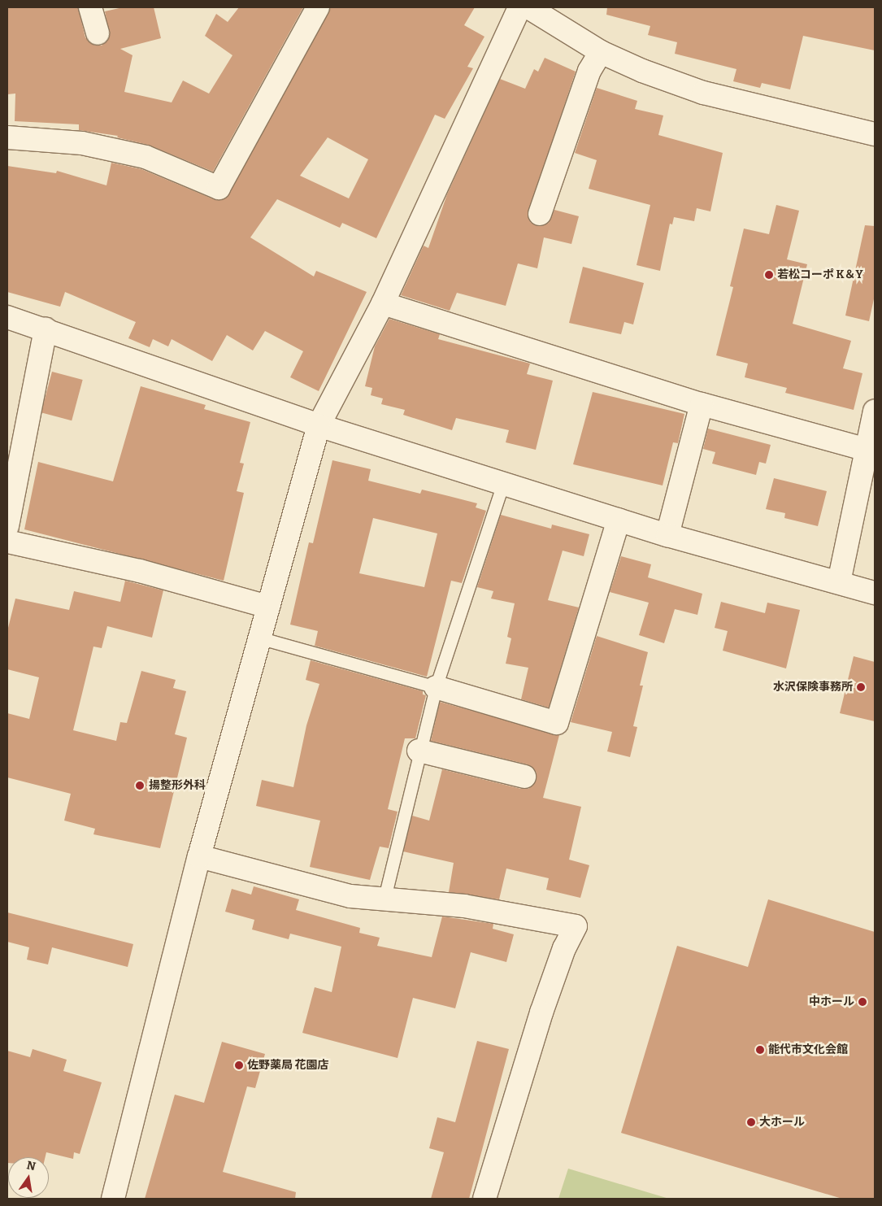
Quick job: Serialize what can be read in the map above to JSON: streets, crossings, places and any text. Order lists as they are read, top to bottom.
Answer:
{
  "places": [
    "若松コーポ K＆Y",
    "水沢保険事務所",
    "揚整形外科",
    "中ホール",
    "能代市文化会館",
    "佐野薬局 花園店",
    "大ホール"
  ],
  "north": "top"
}
